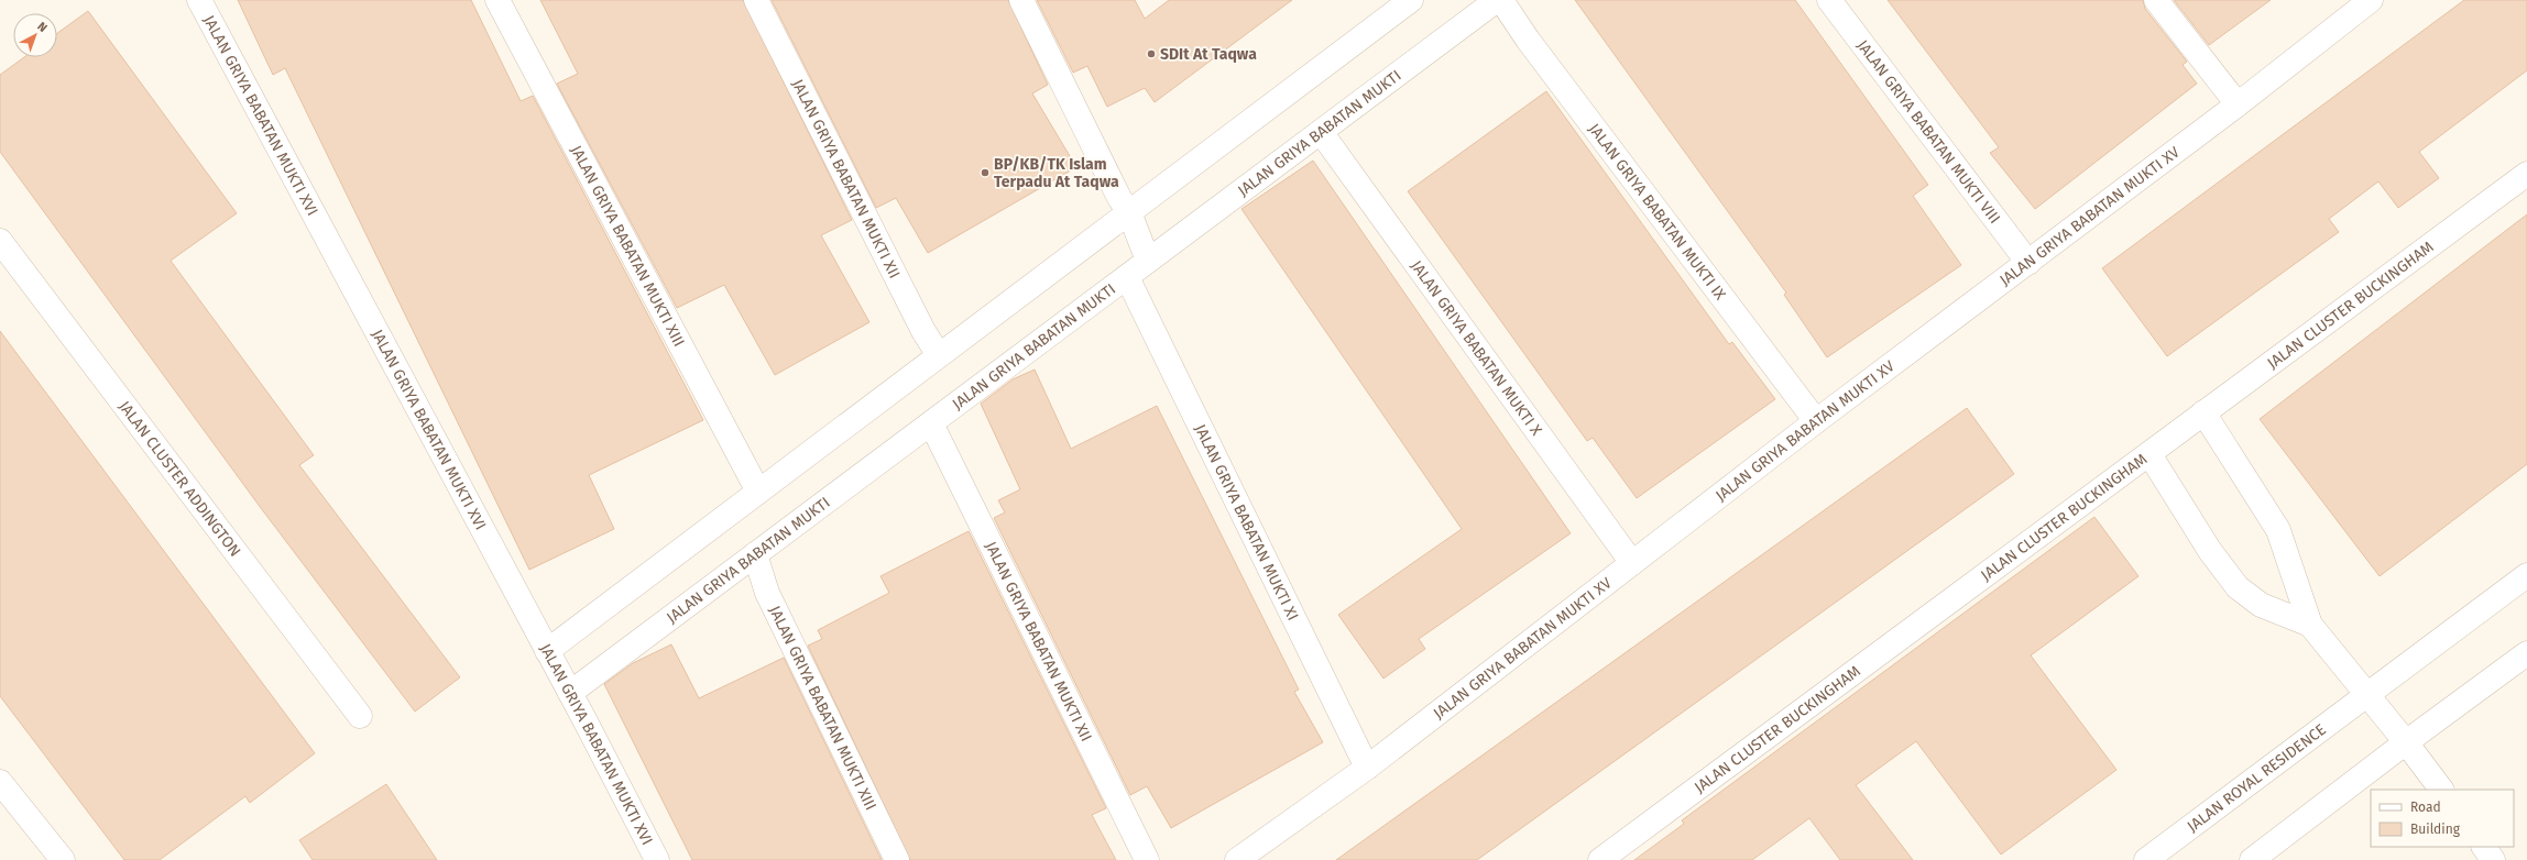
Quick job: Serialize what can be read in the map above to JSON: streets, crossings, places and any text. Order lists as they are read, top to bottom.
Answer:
{
  "streets": {
    "street": [
      "JALAN GRIYA BABATAN MUKTI XVI",
      "JALAN GRIYA BABATAN MUKTI VIII",
      "JALAN GRIYA BABATAN MUKTI",
      "JALAN GRIYA BABATAN MUKTI XII",
      "JALAN GRIYA BABATAN MUKTI IX",
      "JALAN GRIYA BABATAN MUKTI XV",
      "JALAN GRIYA BABATAN MUKTI XIII",
      "JALAN CLUSTER BUCKINGHAM",
      "JALAN GRIYA BABATAN MUKTI X",
      "JALAN CLUSTER ADDINGTON",
      "JALAN GRIYA BABATAN MUKTI XI",
      "JALAN ROYAL RESIDENCE"
    ]
  },
  "crossings": [
    ["JALAN GRIYA BABATAN MUKTI XVI", "JALAN GRIYA BABATAN MUKTI"],
    ["JALAN GRIYA BABATAN MUKTI VIII", "JALAN GRIYA BABATAN MUKTI XV"],
    ["JALAN GRIYA BABATAN MUKTI", "JALAN GRIYA BABATAN MUKTI XII"],
    ["JALAN GRIYA BABATAN MUKTI", "JALAN GRIYA BABATAN MUKTI XIII"],
    ["JALAN GRIYA BABATAN MUKTI", "JALAN GRIYA BABATAN MUKTI X"],
    ["JALAN GRIYA BABATAN MUKTI", "JALAN GRIYA BABATAN MUKTI XI"],
    ["JALAN GRIYA BABATAN MUKTI IX", "JALAN GRIYA BABATAN MUKTI XV"],
    ["JALAN GRIYA BABATAN MUKTI XV", "JALAN GRIYA BABATAN MUKTI X"],
    ["JALAN GRIYA BABATAN MUKTI XV", "JALAN GRIYA BABATAN MUKTI XI"]
  ],
  "places": ["SDIt At Taqwa", "BP/KB/TK Islam Terpadu At Taqwa"],
  "legend": ["Road", "Building"],
  "north": "top right"
}
